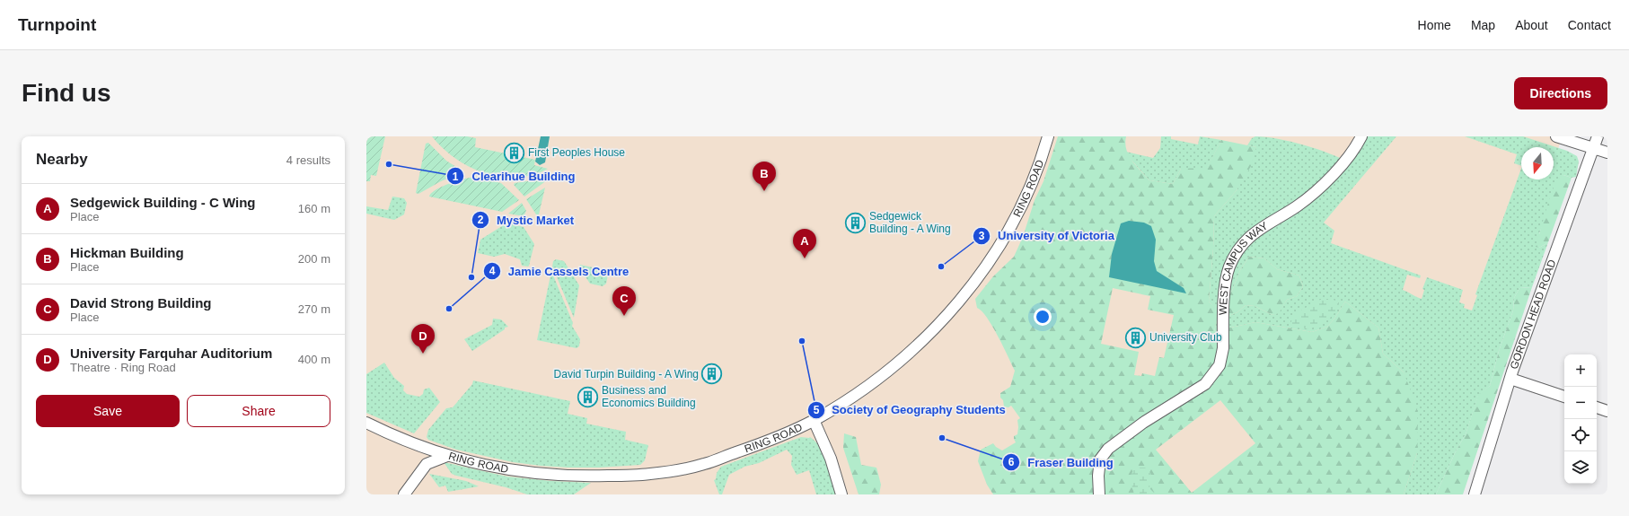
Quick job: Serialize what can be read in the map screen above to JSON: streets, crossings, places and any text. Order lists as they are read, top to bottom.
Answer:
{
  "streets": {
    "street": ["RING ROAD", "WEST CAMPUS WAY", "GORDON HEAD ROAD"]
  },
  "places": {
    "building": [
      "First Peoples House",
      "Sedgewick Building - A Wing",
      "University Club",
      "David Turpin Building - A Wing",
      "Business and Economics Building"
    ],
    "other": [
      "Clearihue Building",
      "University of Victoria",
      "Mystic Market",
      "Jamie Cassels Centre",
      "Society of Geography Students",
      "Fraser Building"
    ]
  },
  "north": "bottom",
  "page": {
    "header": "Turnpoint",
    "nav": [
      "Home",
      "Map",
      "About",
      "Contact"
    ],
    "buttons": [
      "Directions",
      ["Save", "Share"]
    ],
    "title": "Find us",
    "heading": ["Nearby", "4 results"],
    "pins": [
      "B",
      "A",
      "C",
      "D"
    ],
    "list": [
      {
        "mark": "A",
        "name": "Sedgewick Building - C Wing",
        "note": "Place",
        "value": "160 m"
      },
      {
        "mark": "B",
        "name": "Hickman Building",
        "note": "Place",
        "value": "200 m"
      },
      {
        "mark": "C",
        "name": "David Strong Building",
        "note": "Place",
        "value": "270 m"
      },
      {
        "mark": "D",
        "name": "University Farquhar Auditorium",
        "note": "Theatre · Ring Road",
        "value": "400 m"
      }
    ],
    "map_buttons": ["+", "−"]
  }
}
